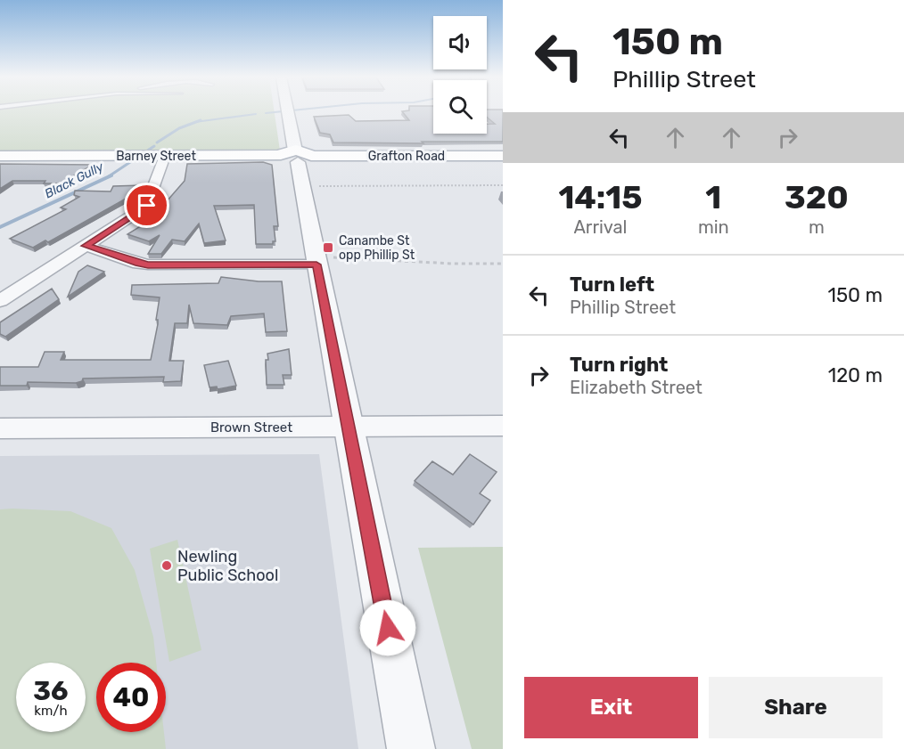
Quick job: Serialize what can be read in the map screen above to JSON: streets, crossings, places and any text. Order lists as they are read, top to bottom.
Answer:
{
  "streets": {
    "main road": ["Barney Street", "Grafton Road"],
    "street": ["Brown Street"]
  },
  "crossings": [
    ["Barney Street", "Grafton Road"]
  ],
  "water": ["Black Gully"],
  "places": {
    "transit": ["Canambe St opp Phillip St"],
    "other": ["Newling Public School"]
  },
  "page": {
    "turn": ["150 m", "Phillip Street"],
    "eta": [
      "14:15",
      "Arrival",
      "1",
      "min",
      "320",
      "m"
    ],
    "list": [
      {
        "name": "Turn left",
        "note": "Phillip Street",
        "value": "150 m"
      },
      {
        "name": "Turn right",
        "note": "Elizabeth Street",
        "value": "120 m"
      }
    ],
    "speed": "36 km/h",
    "limit": "40",
    "buttons": ["Exit", "Share"]
  }
}
